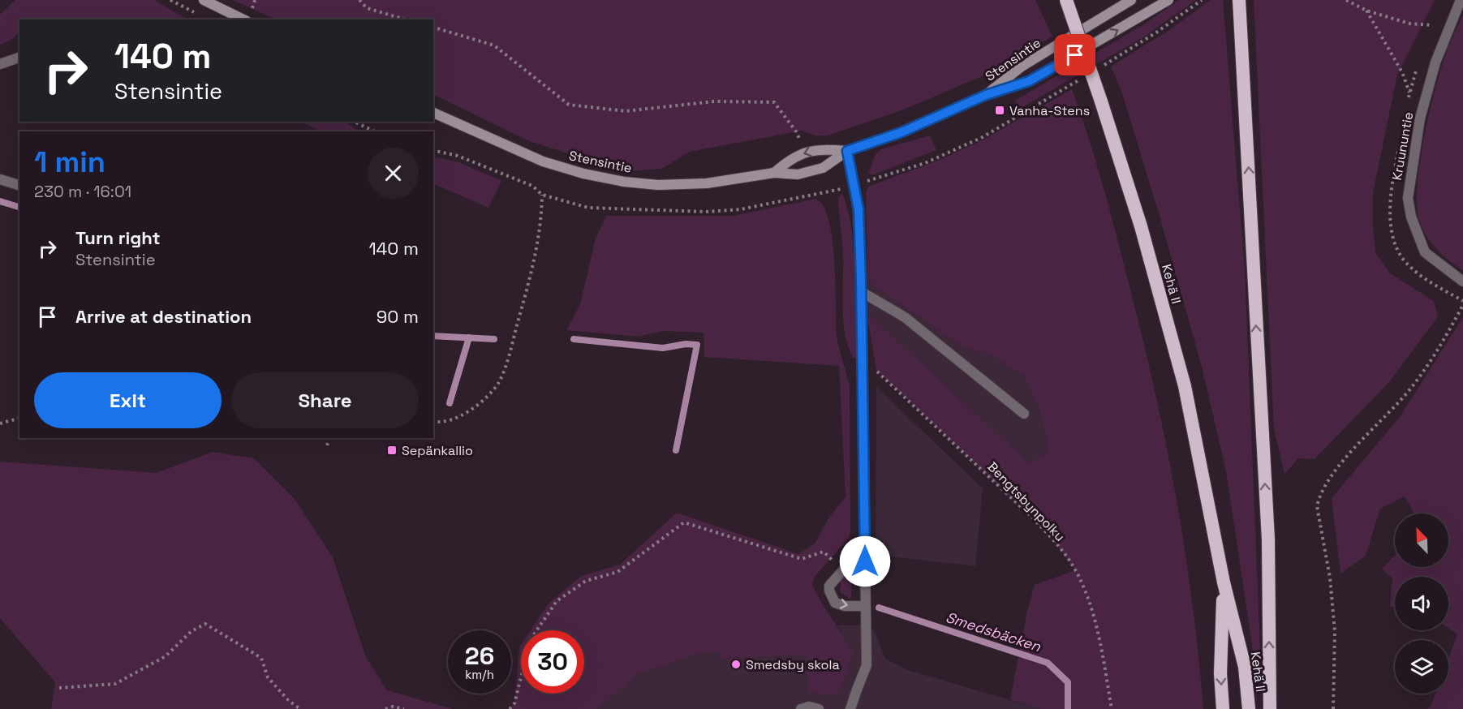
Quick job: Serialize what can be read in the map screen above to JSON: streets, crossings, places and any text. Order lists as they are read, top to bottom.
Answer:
{
  "streets": {
    "highway": ["Kehä II"],
    "main road": ["Stensintie"],
    "street": ["Kruununtie"],
    "path": ["Bengtsbynpolku"]
  },
  "water": ["Smedsbäcken"],
  "places": {
    "transit": ["Vanha-Stens", "Sepänkallio"],
    "other": ["Smedsby skola"]
  },
  "north": "top left",
  "page": {
    "turn": ["140 m", "Stensintie"],
    "heading": ["1 min", "230 m · 16:01"],
    "list": [
      {
        "name": "Turn right",
        "note": "Stensintie",
        "value": "140 m"
      },
      {
        "name": "Arrive at destination",
        "value": "90 m"
      }
    ],
    "buttons": ["Exit", "Share"],
    "speed": "26 km/h",
    "limit": "30"
  }
}
